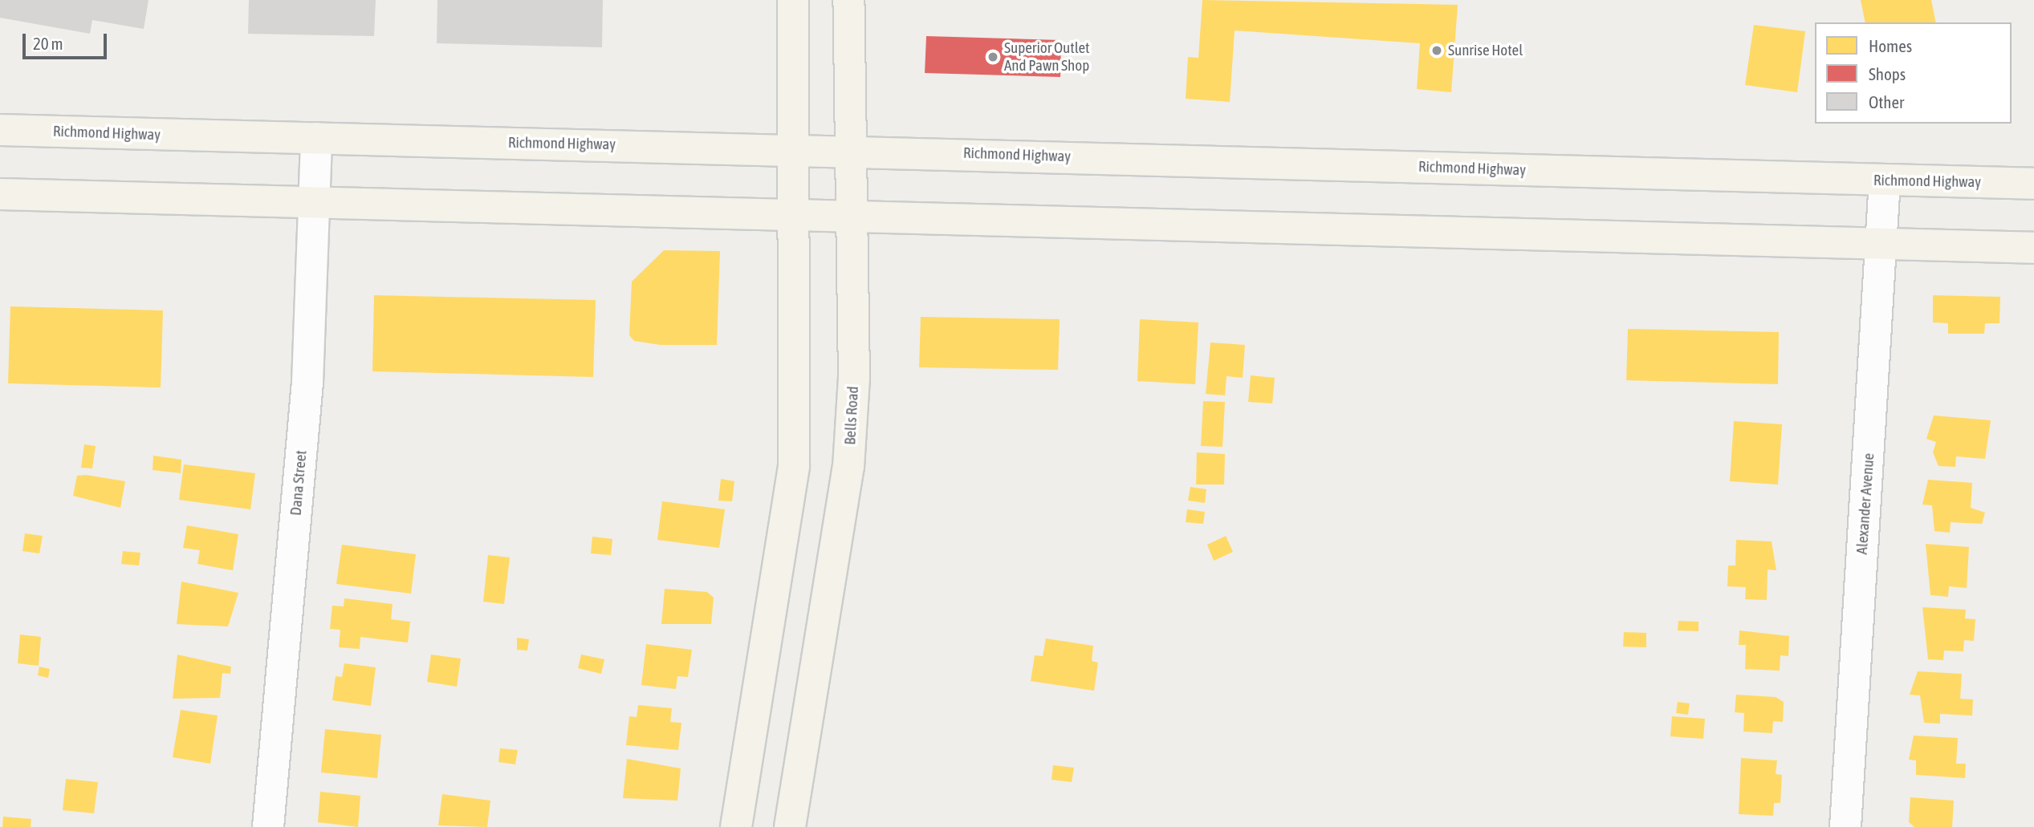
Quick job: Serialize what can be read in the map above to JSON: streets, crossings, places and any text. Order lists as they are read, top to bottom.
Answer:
{
  "streets": {
    "main road": ["Richmond Highway", "Bells Road"],
    "street": ["Dana Street", "Alexander Avenue"]
  },
  "crossings": [
    ["Richmond Highway", "Bells Road"],
    ["Richmond Highway", "Dana Street"],
    ["Richmond Highway", "Alexander Avenue"]
  ],
  "places": ["Sunrise Hotel", "Superior Outlet And Pawn Shop"],
  "legend": ["Homes", "Shops", "Other"],
  "scale_bar": "20 m"
}
